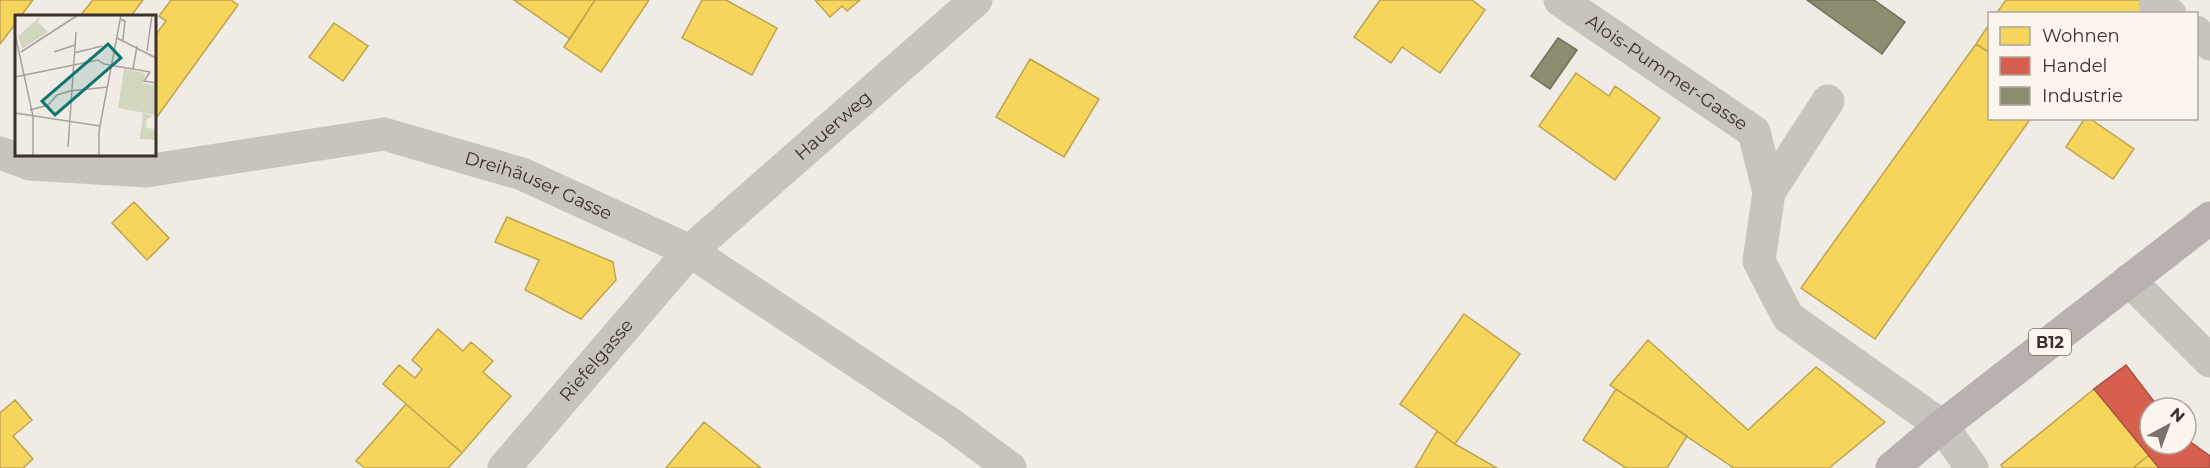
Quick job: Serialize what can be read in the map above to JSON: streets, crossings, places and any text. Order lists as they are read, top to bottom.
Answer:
{
  "streets": {
    "main road": ["B12"],
    "street": [
      "Alois-Pummer-Gasse",
      "Hauerweg",
      "Dreihäuser Gasse",
      "Riefelgasse"
    ]
  },
  "crossings": [
    ["Alois-Pummer-Gasse", "B12"],
    ["Hauerweg", "Dreihäuser Gasse"],
    ["Hauerweg", "Riefelgasse"],
    ["Dreihäuser Gasse", "Riefelgasse"]
  ],
  "legend": ["Wohnen", "Handel", "Industrie"],
  "north": "top right"
}
